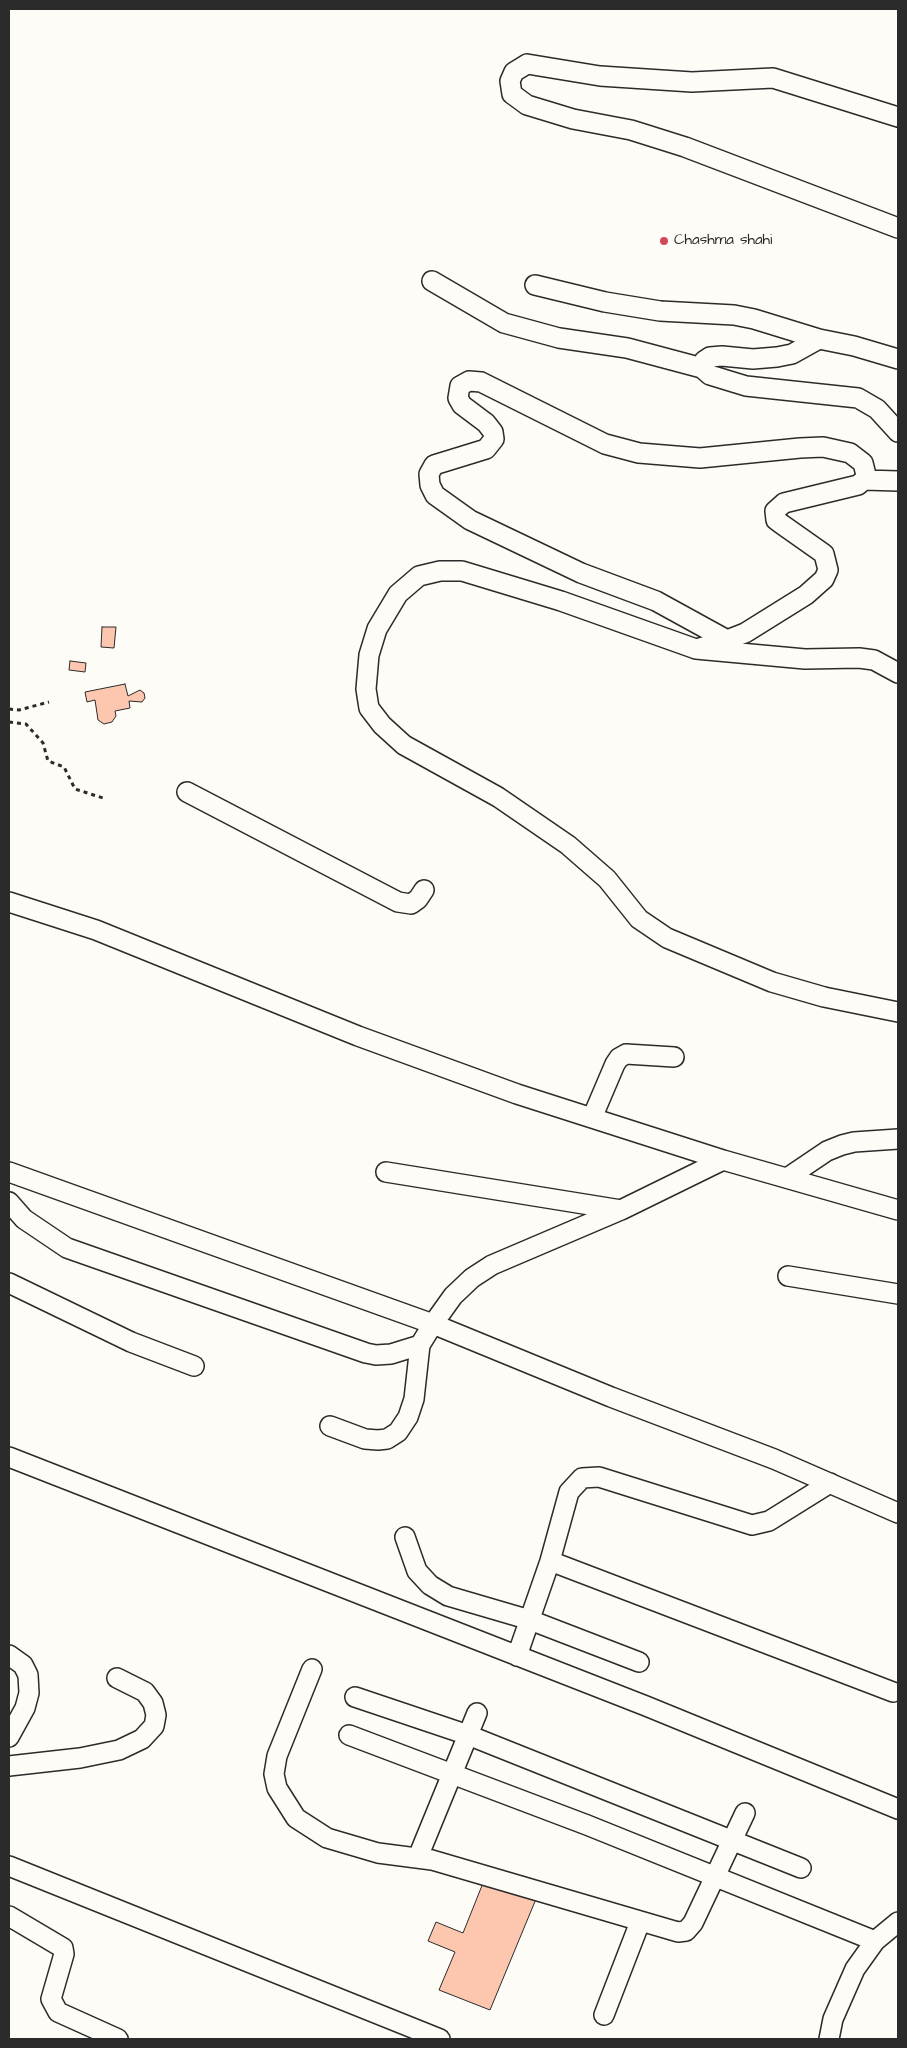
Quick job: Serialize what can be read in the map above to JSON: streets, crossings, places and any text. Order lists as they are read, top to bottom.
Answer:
{
  "places": ["Chashma shahi"]
}
